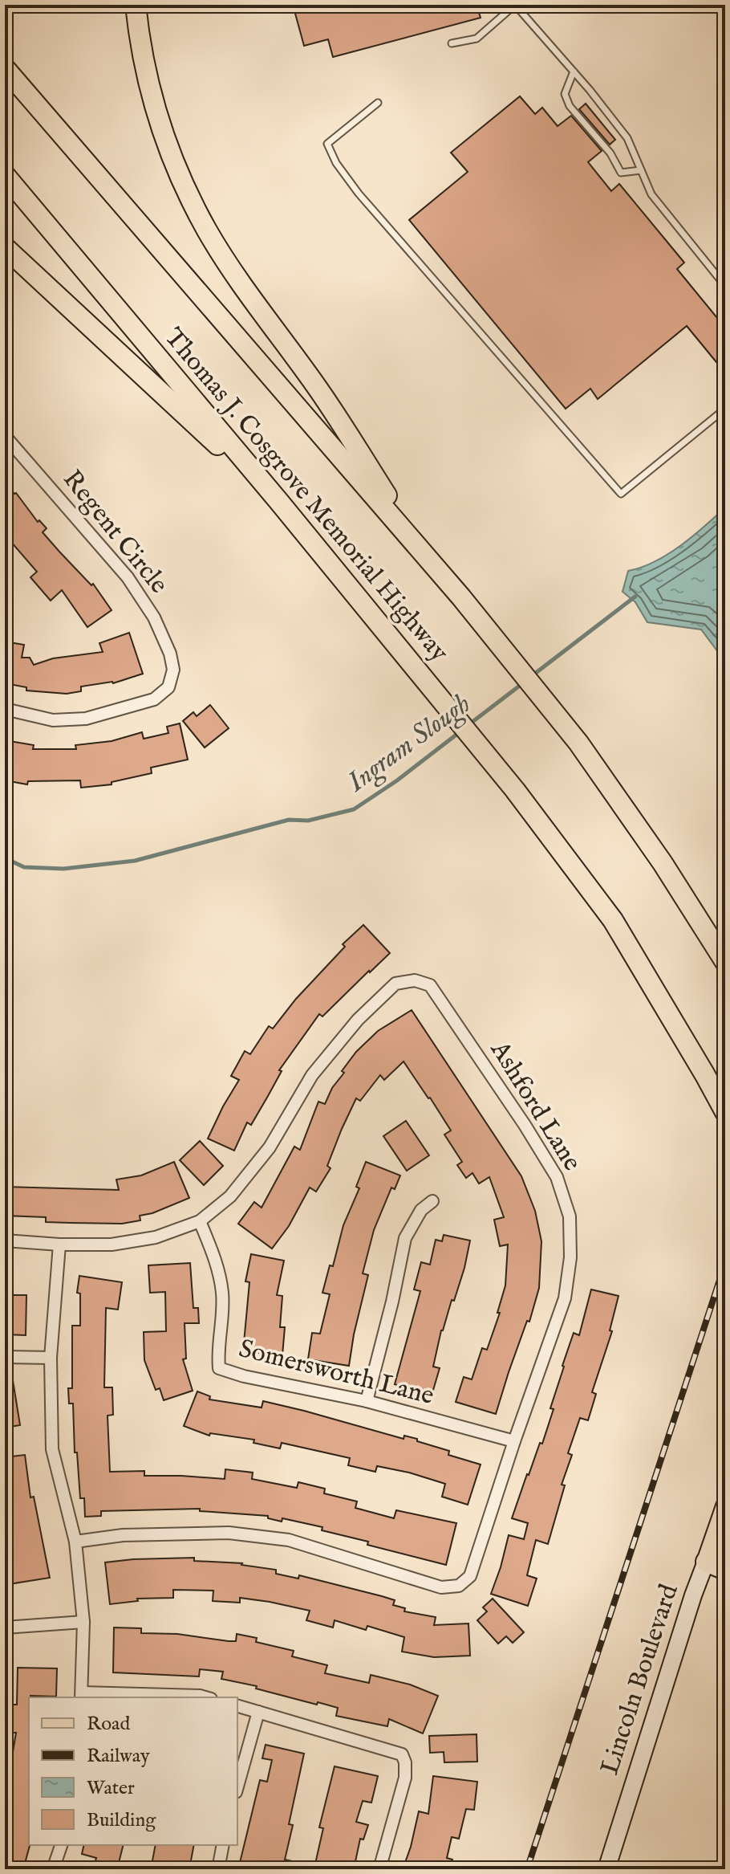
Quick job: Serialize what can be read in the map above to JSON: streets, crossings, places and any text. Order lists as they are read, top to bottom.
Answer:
{
  "streets": {
    "highway": ["Thomas J. Cosgrove Memorial Highway"],
    "main road": ["Lincoln Boulevard"],
    "street": ["Regent Circle", "Ashford Lane", "Somersworth Lane"]
  },
  "crossings": [
    ["Ashford Lane", "Somersworth Lane"]
  ],
  "water": ["Ingram Slough"],
  "legend": [
    "Road",
    "Railway",
    "Water",
    "Building"
  ]
}
